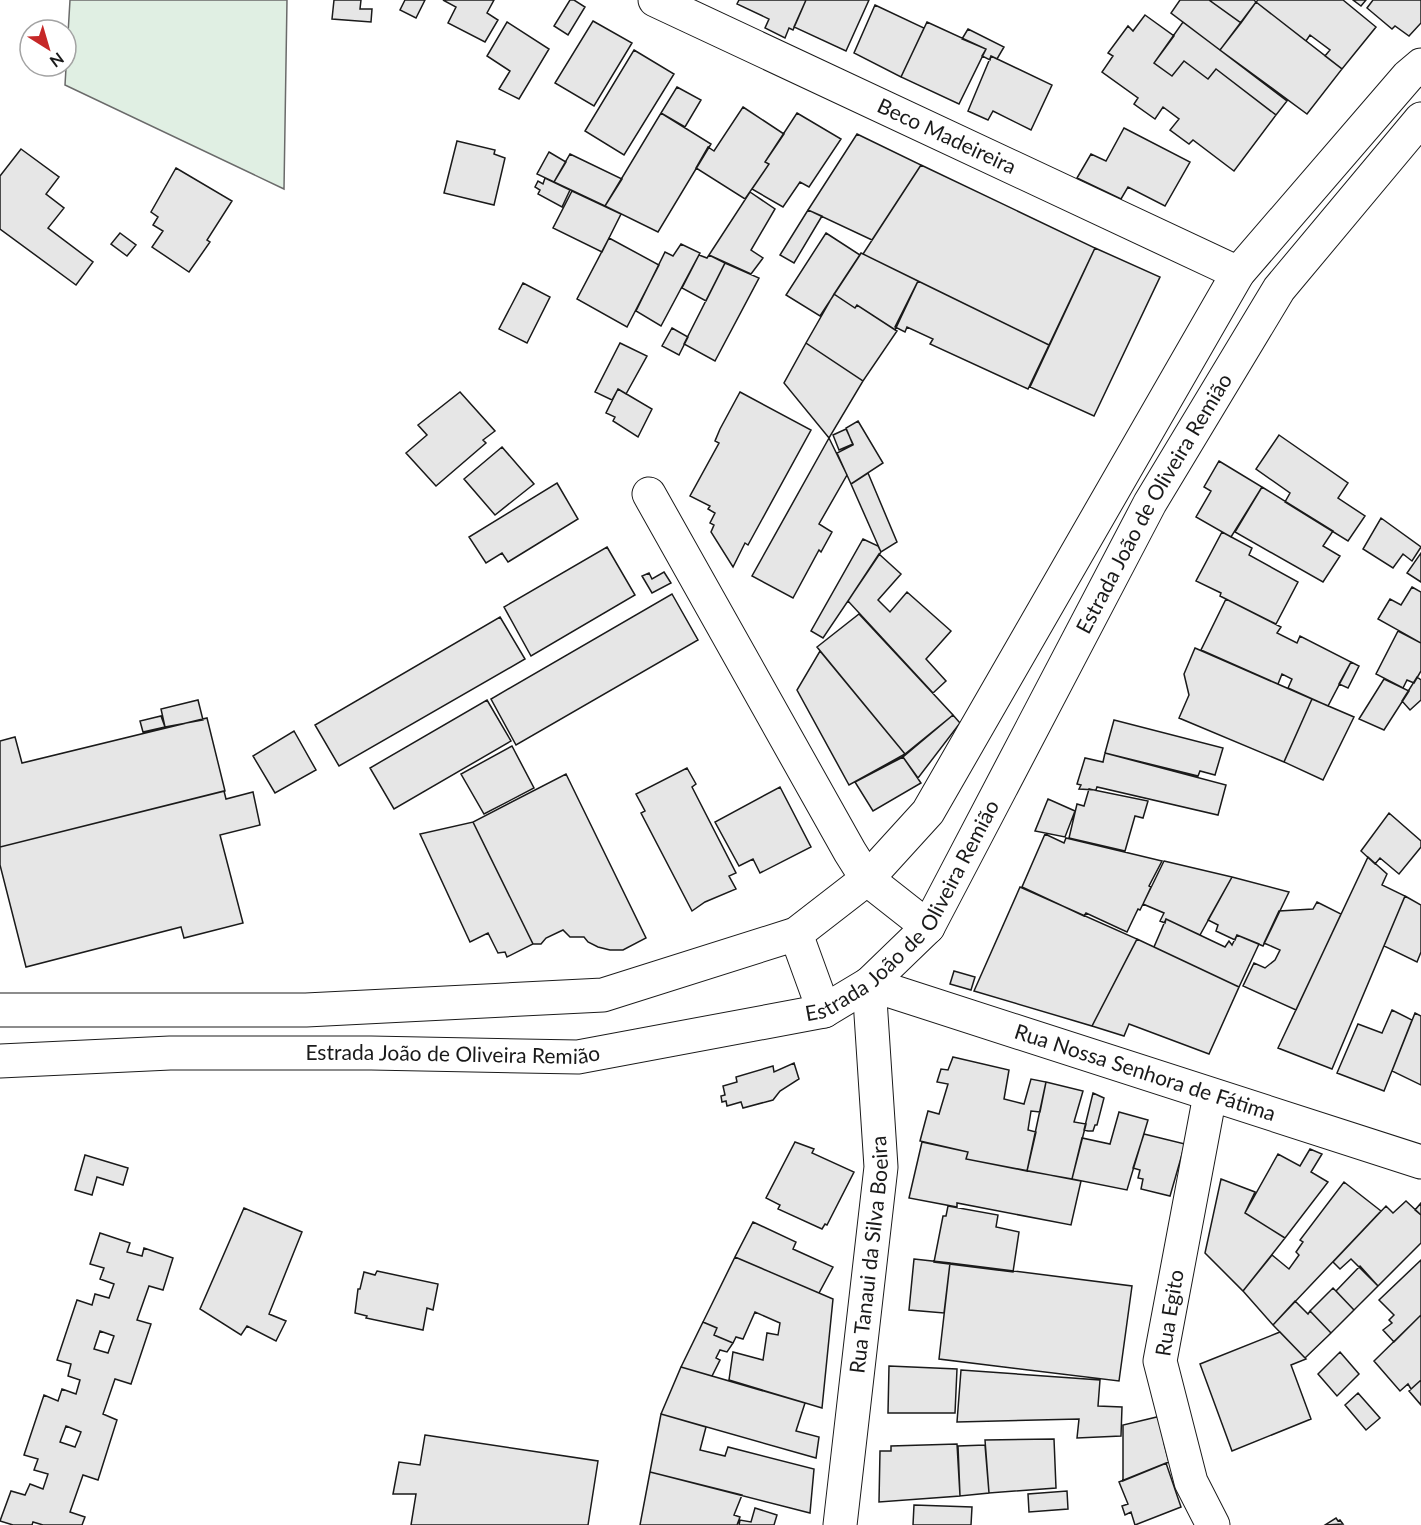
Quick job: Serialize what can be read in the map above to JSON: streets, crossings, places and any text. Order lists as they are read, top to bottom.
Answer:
{
  "streets": {
    "main road": [
      "Beco Madeireira",
      "Estrada João de Oliveira Remião",
      "Rua Nossa Senhora de Fátima",
      "Rua Tanaui da Silva Boeira",
      "Rua Egito"
    ]
  },
  "crossings": [
    ["Beco Madeireira", "Estrada João de Oliveira Remião"],
    ["Estrada João de Oliveira Remião", "Rua Nossa Senhora de Fátima"],
    ["Estrada João de Oliveira Remião", "Rua Tanaui da Silva Boeira"],
    ["Rua Nossa Senhora de Fátima", "Rua Tanaui da Silva Boeira"],
    ["Rua Nossa Senhora de Fátima", "Rua Egito"]
  ],
  "north": "bottom right"
}
